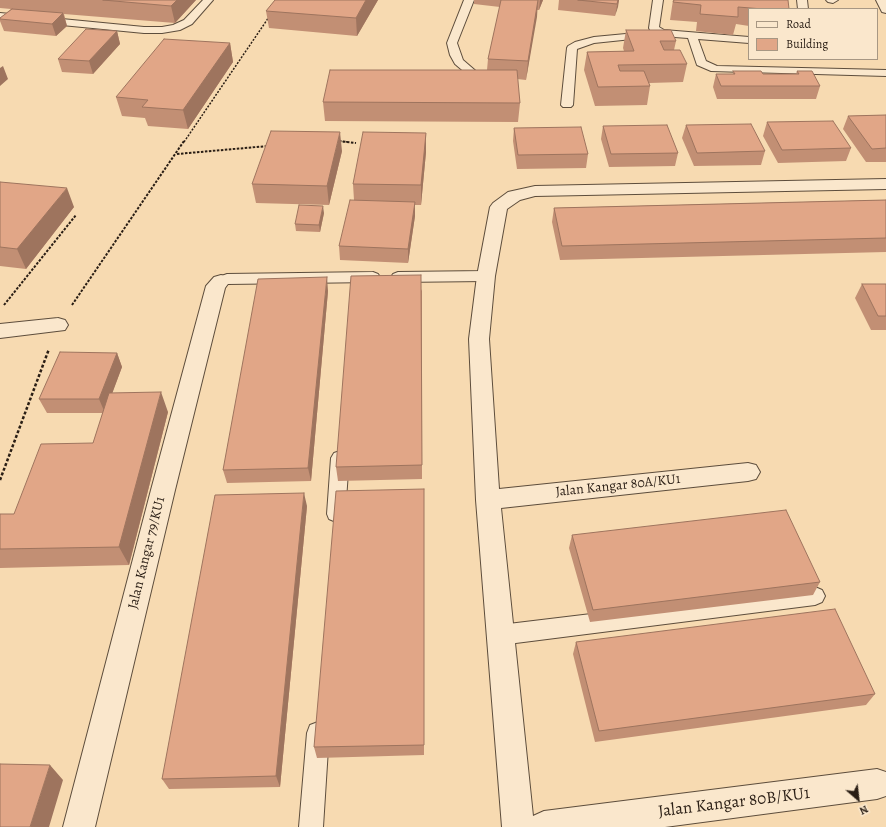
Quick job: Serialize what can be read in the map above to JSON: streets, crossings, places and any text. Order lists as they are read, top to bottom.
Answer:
{
  "streets": {
    "street": ["Jalan Kangar 80A/KU1", "Jalan Kangar 79/KU1", "Jalan Kangar 80B/KU1"]
  },
  "legend": ["Road", "Building"],
  "north": "bottom right"
}
